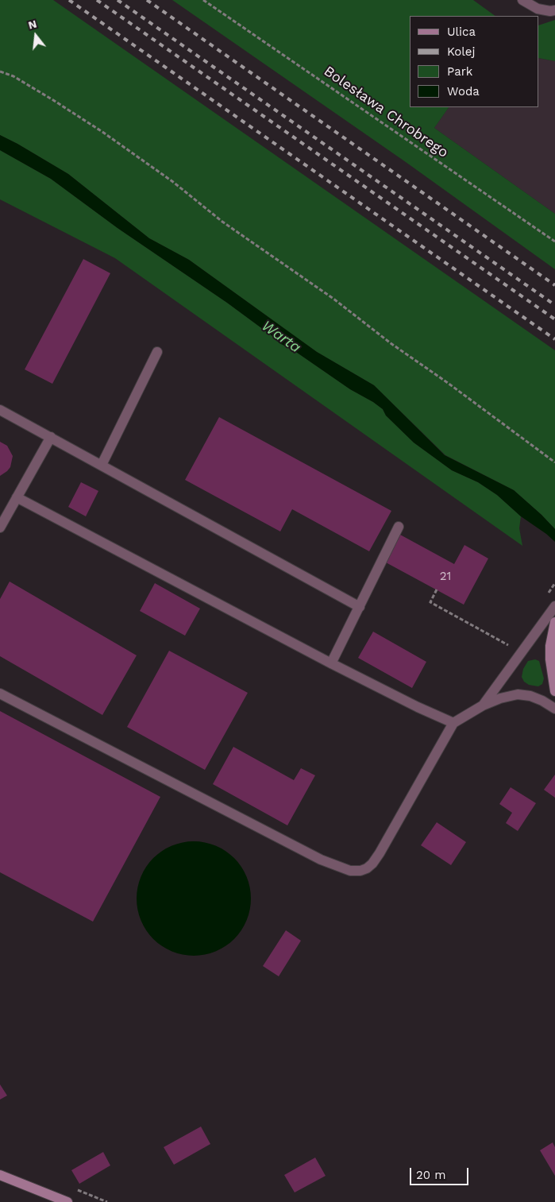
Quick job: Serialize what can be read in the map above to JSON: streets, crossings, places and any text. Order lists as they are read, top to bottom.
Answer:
{
  "streets": {
    "path": ["Bolesława Chrobrego"]
  },
  "water": ["Warta"],
  "house_numbers": ["21"],
  "legend": [
    "Ulica",
    "Kolej",
    "Park",
    "Woda"
  ],
  "scale_bar": "20 m",
  "north": "top"
}
